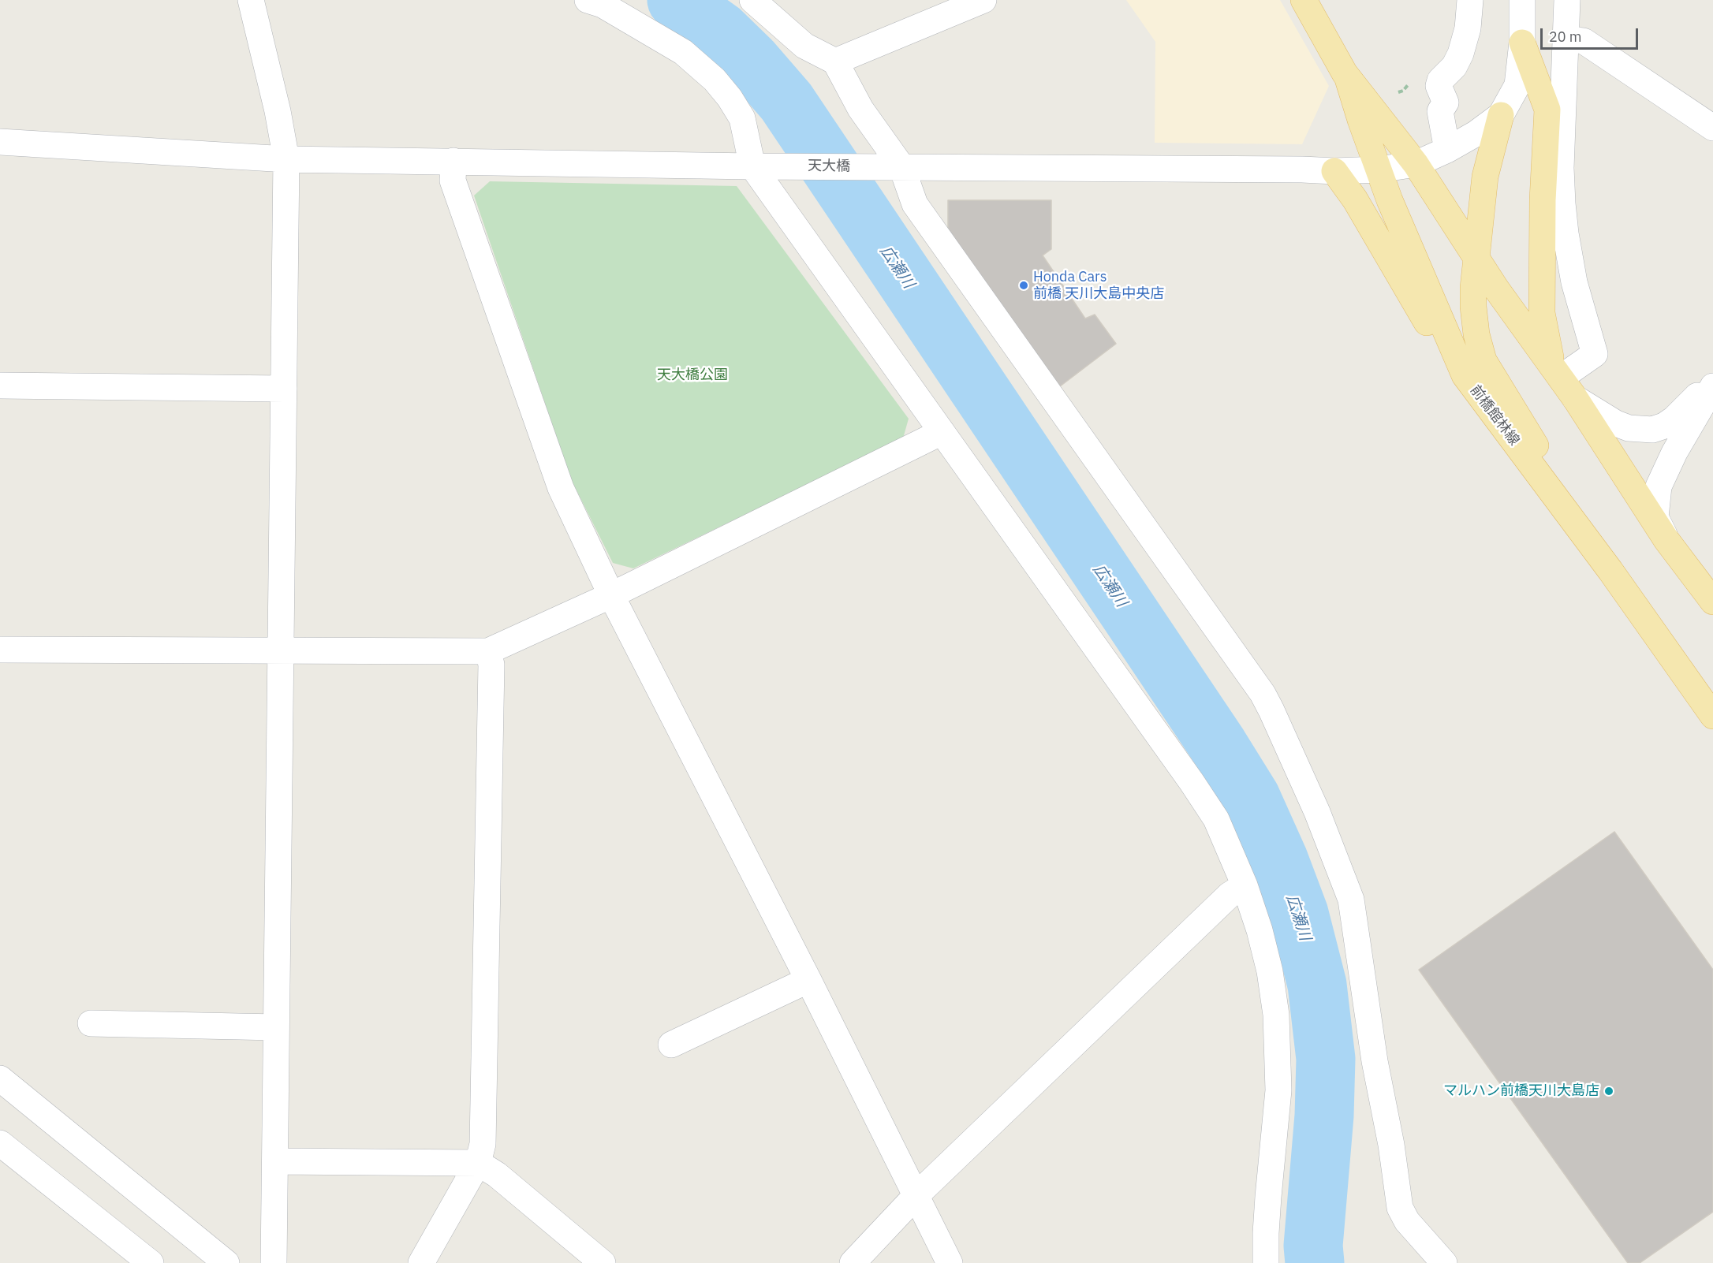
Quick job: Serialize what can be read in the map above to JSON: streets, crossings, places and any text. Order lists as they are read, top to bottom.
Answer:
{
  "streets": {
    "main road": ["前橋館林線"],
    "street": ["天大橋"]
  },
  "crossings": [
    ["天大橋", "前橋館林線"]
  ],
  "water": ["広瀬川"],
  "parks": ["天大橋公園"],
  "places": ["Honda Cars 前橋 天川大島中央店", "マルハン前橋天川大島店"],
  "scale_bar": "20 m"
}
